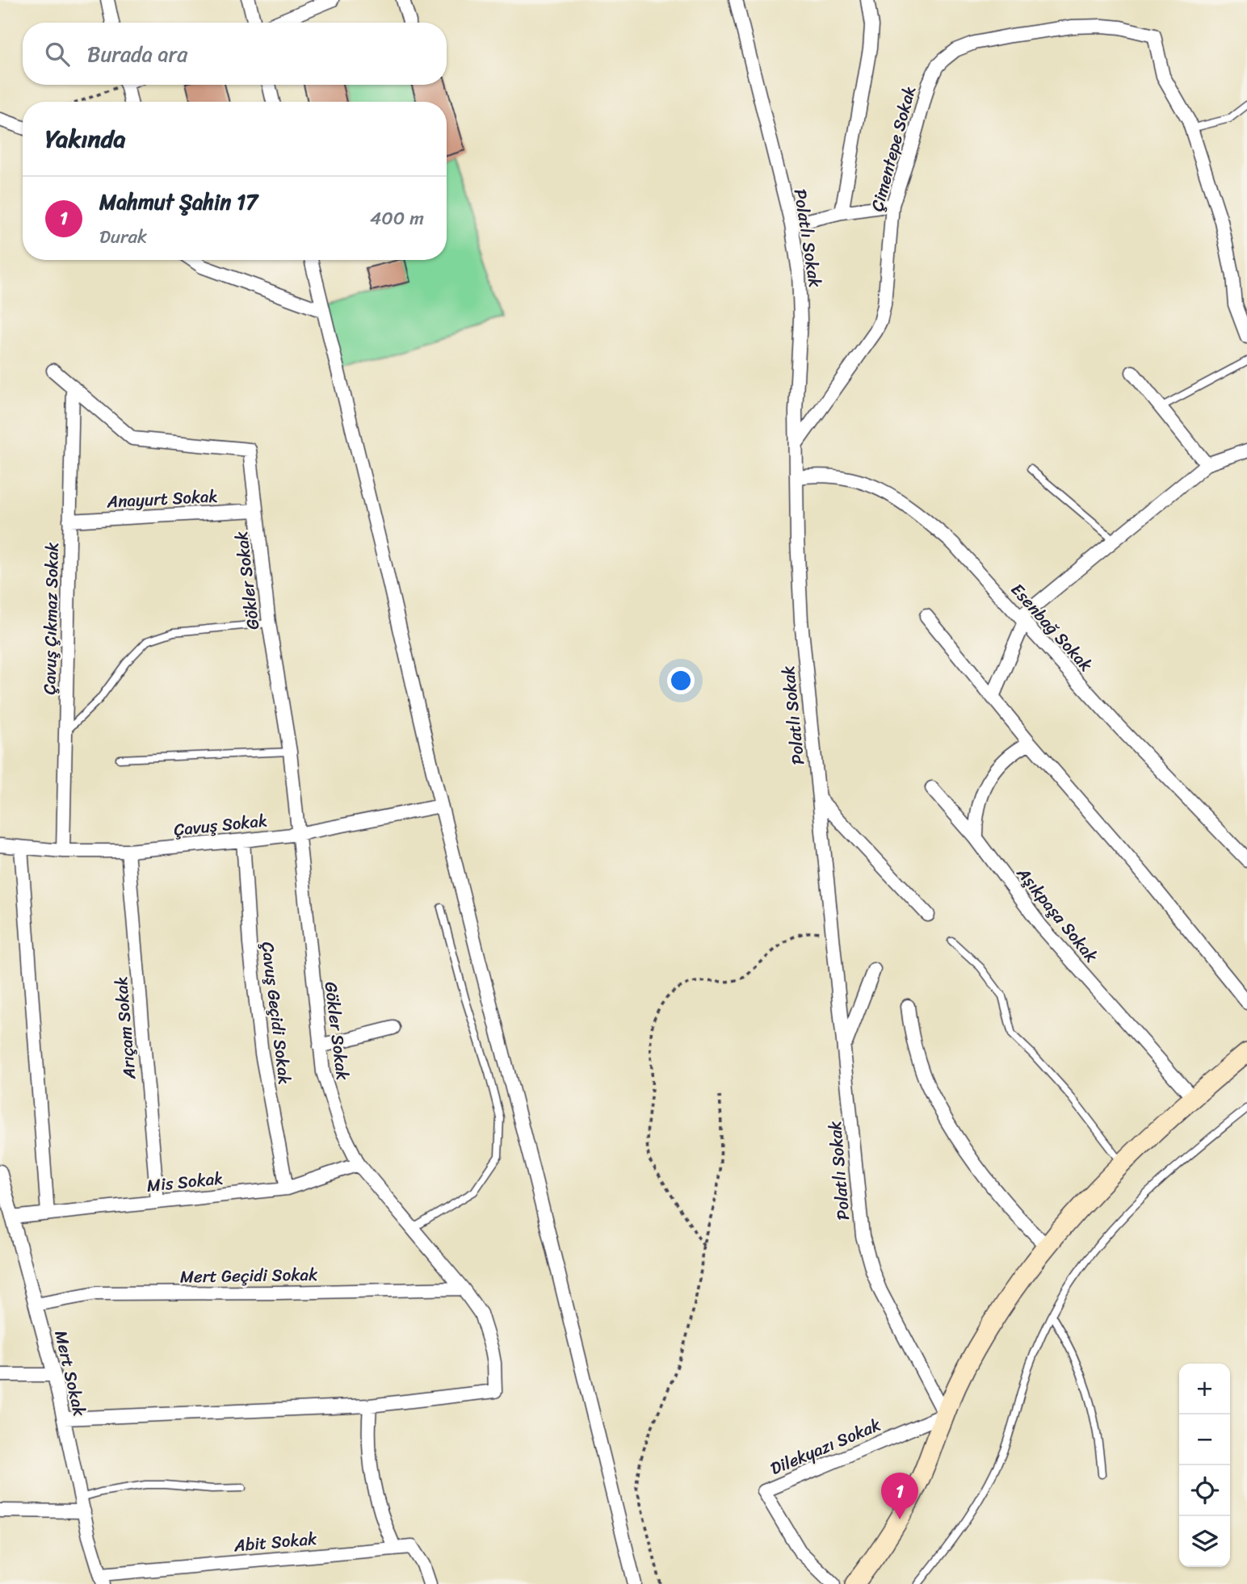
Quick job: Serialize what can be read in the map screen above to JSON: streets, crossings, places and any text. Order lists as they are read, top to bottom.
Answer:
{
  "streets": {
    "street": [
      "Çimentepe Sokak",
      "Polatlı Sokak",
      "Anayurt Sokak",
      "Gökler Sokak",
      "Çavuş Çıkmaz Sokak",
      "Esenbağ Sokak",
      "Çavuş Sokak",
      "Aşıkpaşa Sokak",
      "Çavuş Geçidi Sokak",
      "Arıçam Sokak",
      "Mis Sokak",
      "Mert Geçidi Sokak",
      "Mert Sokak",
      "Dilekyazı Sokak",
      "Abit Sokak"
    ]
  },
  "crossings": [
    ["Çimentepe Sokak", "Polatlı Sokak"],
    ["Polatlı Sokak", "Esenbağ Sokak"],
    ["Polatlı Sokak", "Dilekyazı Sokak"],
    ["Anayurt Sokak", "Gökler Sokak"],
    ["Anayurt Sokak", "Çavuş Çıkmaz Sokak"],
    ["Gökler Sokak", "Çavuş Çıkmaz Sokak"],
    ["Gökler Sokak", "Çavuş Sokak"],
    ["Gökler Sokak", "Mis Sokak"],
    ["Gökler Sokak", "Mert Geçidi Sokak"],
    ["Gökler Sokak", "Mert Sokak"],
    ["Çavuş Çıkmaz Sokak", "Çavuş Sokak"],
    ["Çavuş Sokak", "Çavuş Geçidi Sokak"],
    ["Çavuş Sokak", "Arıçam Sokak"],
    ["Çavuş Geçidi Sokak", "Mis Sokak"],
    ["Arıçam Sokak", "Mis Sokak"],
    ["Mis Sokak", "Mert Sokak"],
    ["Mert Geçidi Sokak", "Mert Sokak"],
    ["Mert Sokak", "Abit Sokak"]
  ],
  "page": {
    "search": "Burada ara",
    "heading": "Yakında",
    "list": [
      {
        "mark": "1",
        "name": "Mahmut Şahin 17",
        "note": "Durak",
        "value": "400 m"
      }
    ],
    "map_buttons": ["+", "−"],
    "pins": "1"
  }
}
